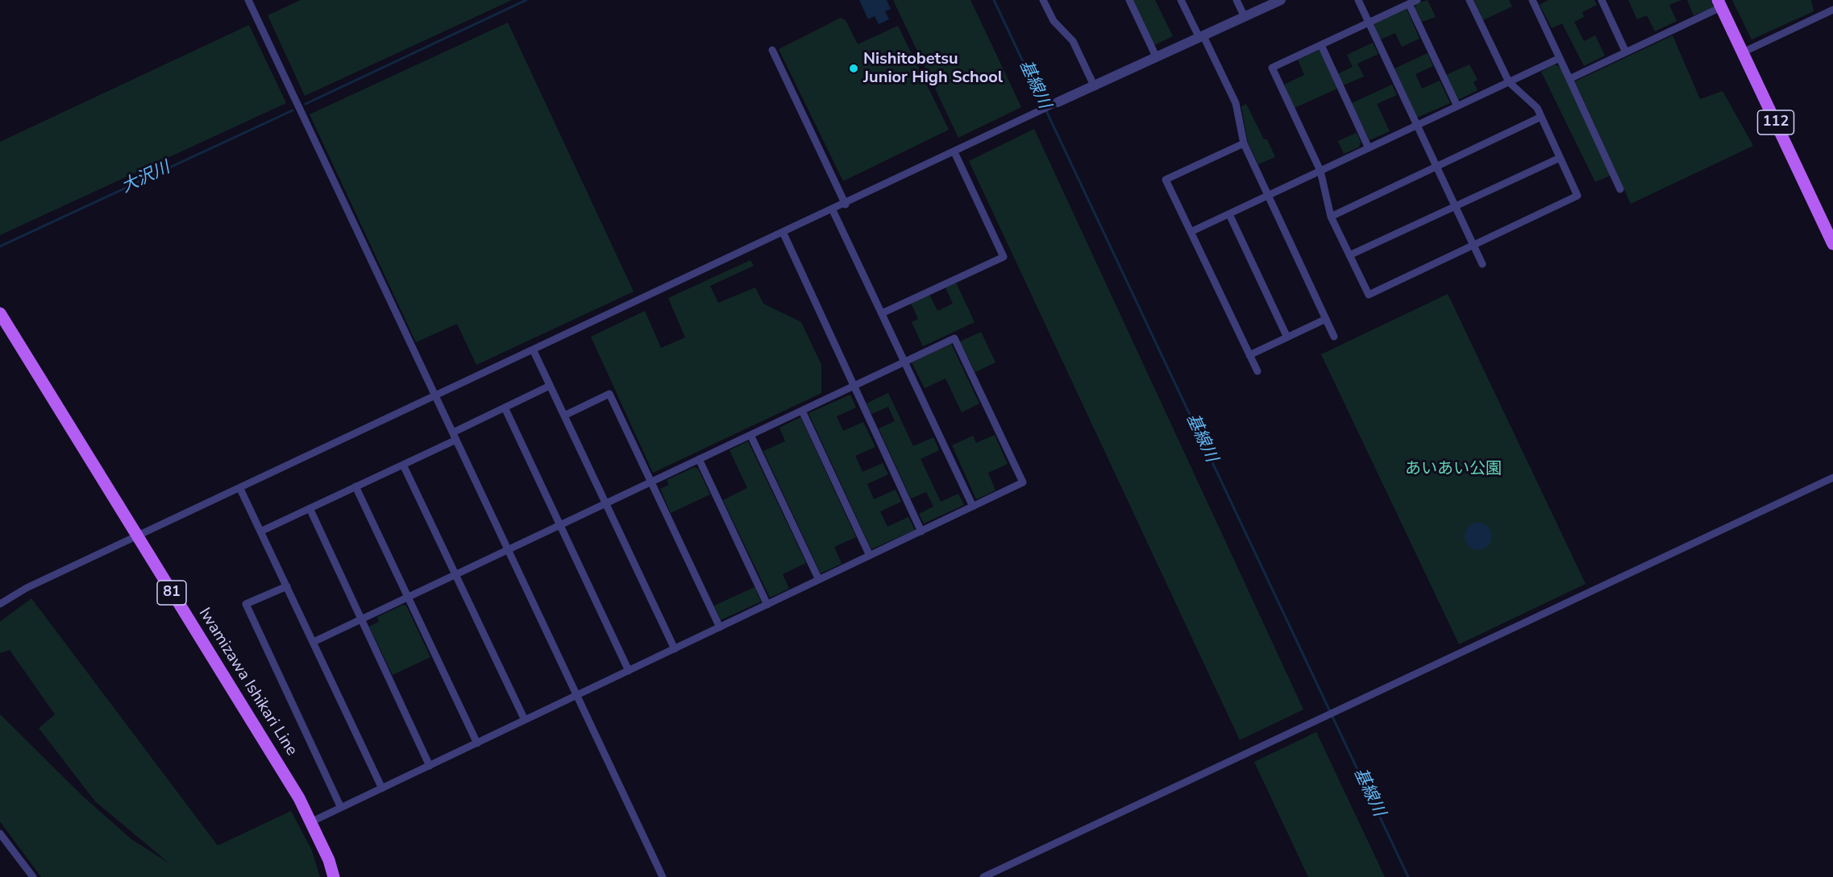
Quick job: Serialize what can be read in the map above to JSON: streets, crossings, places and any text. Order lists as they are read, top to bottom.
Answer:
{
  "streets": {
    "main road": ["112", "81", "Iwamizawa Ishikari Line"]
  },
  "water": ["基線川", "大沢川"],
  "parks": ["あいあい公園"],
  "places": ["Nishitobetsu Junior High School"]
}
